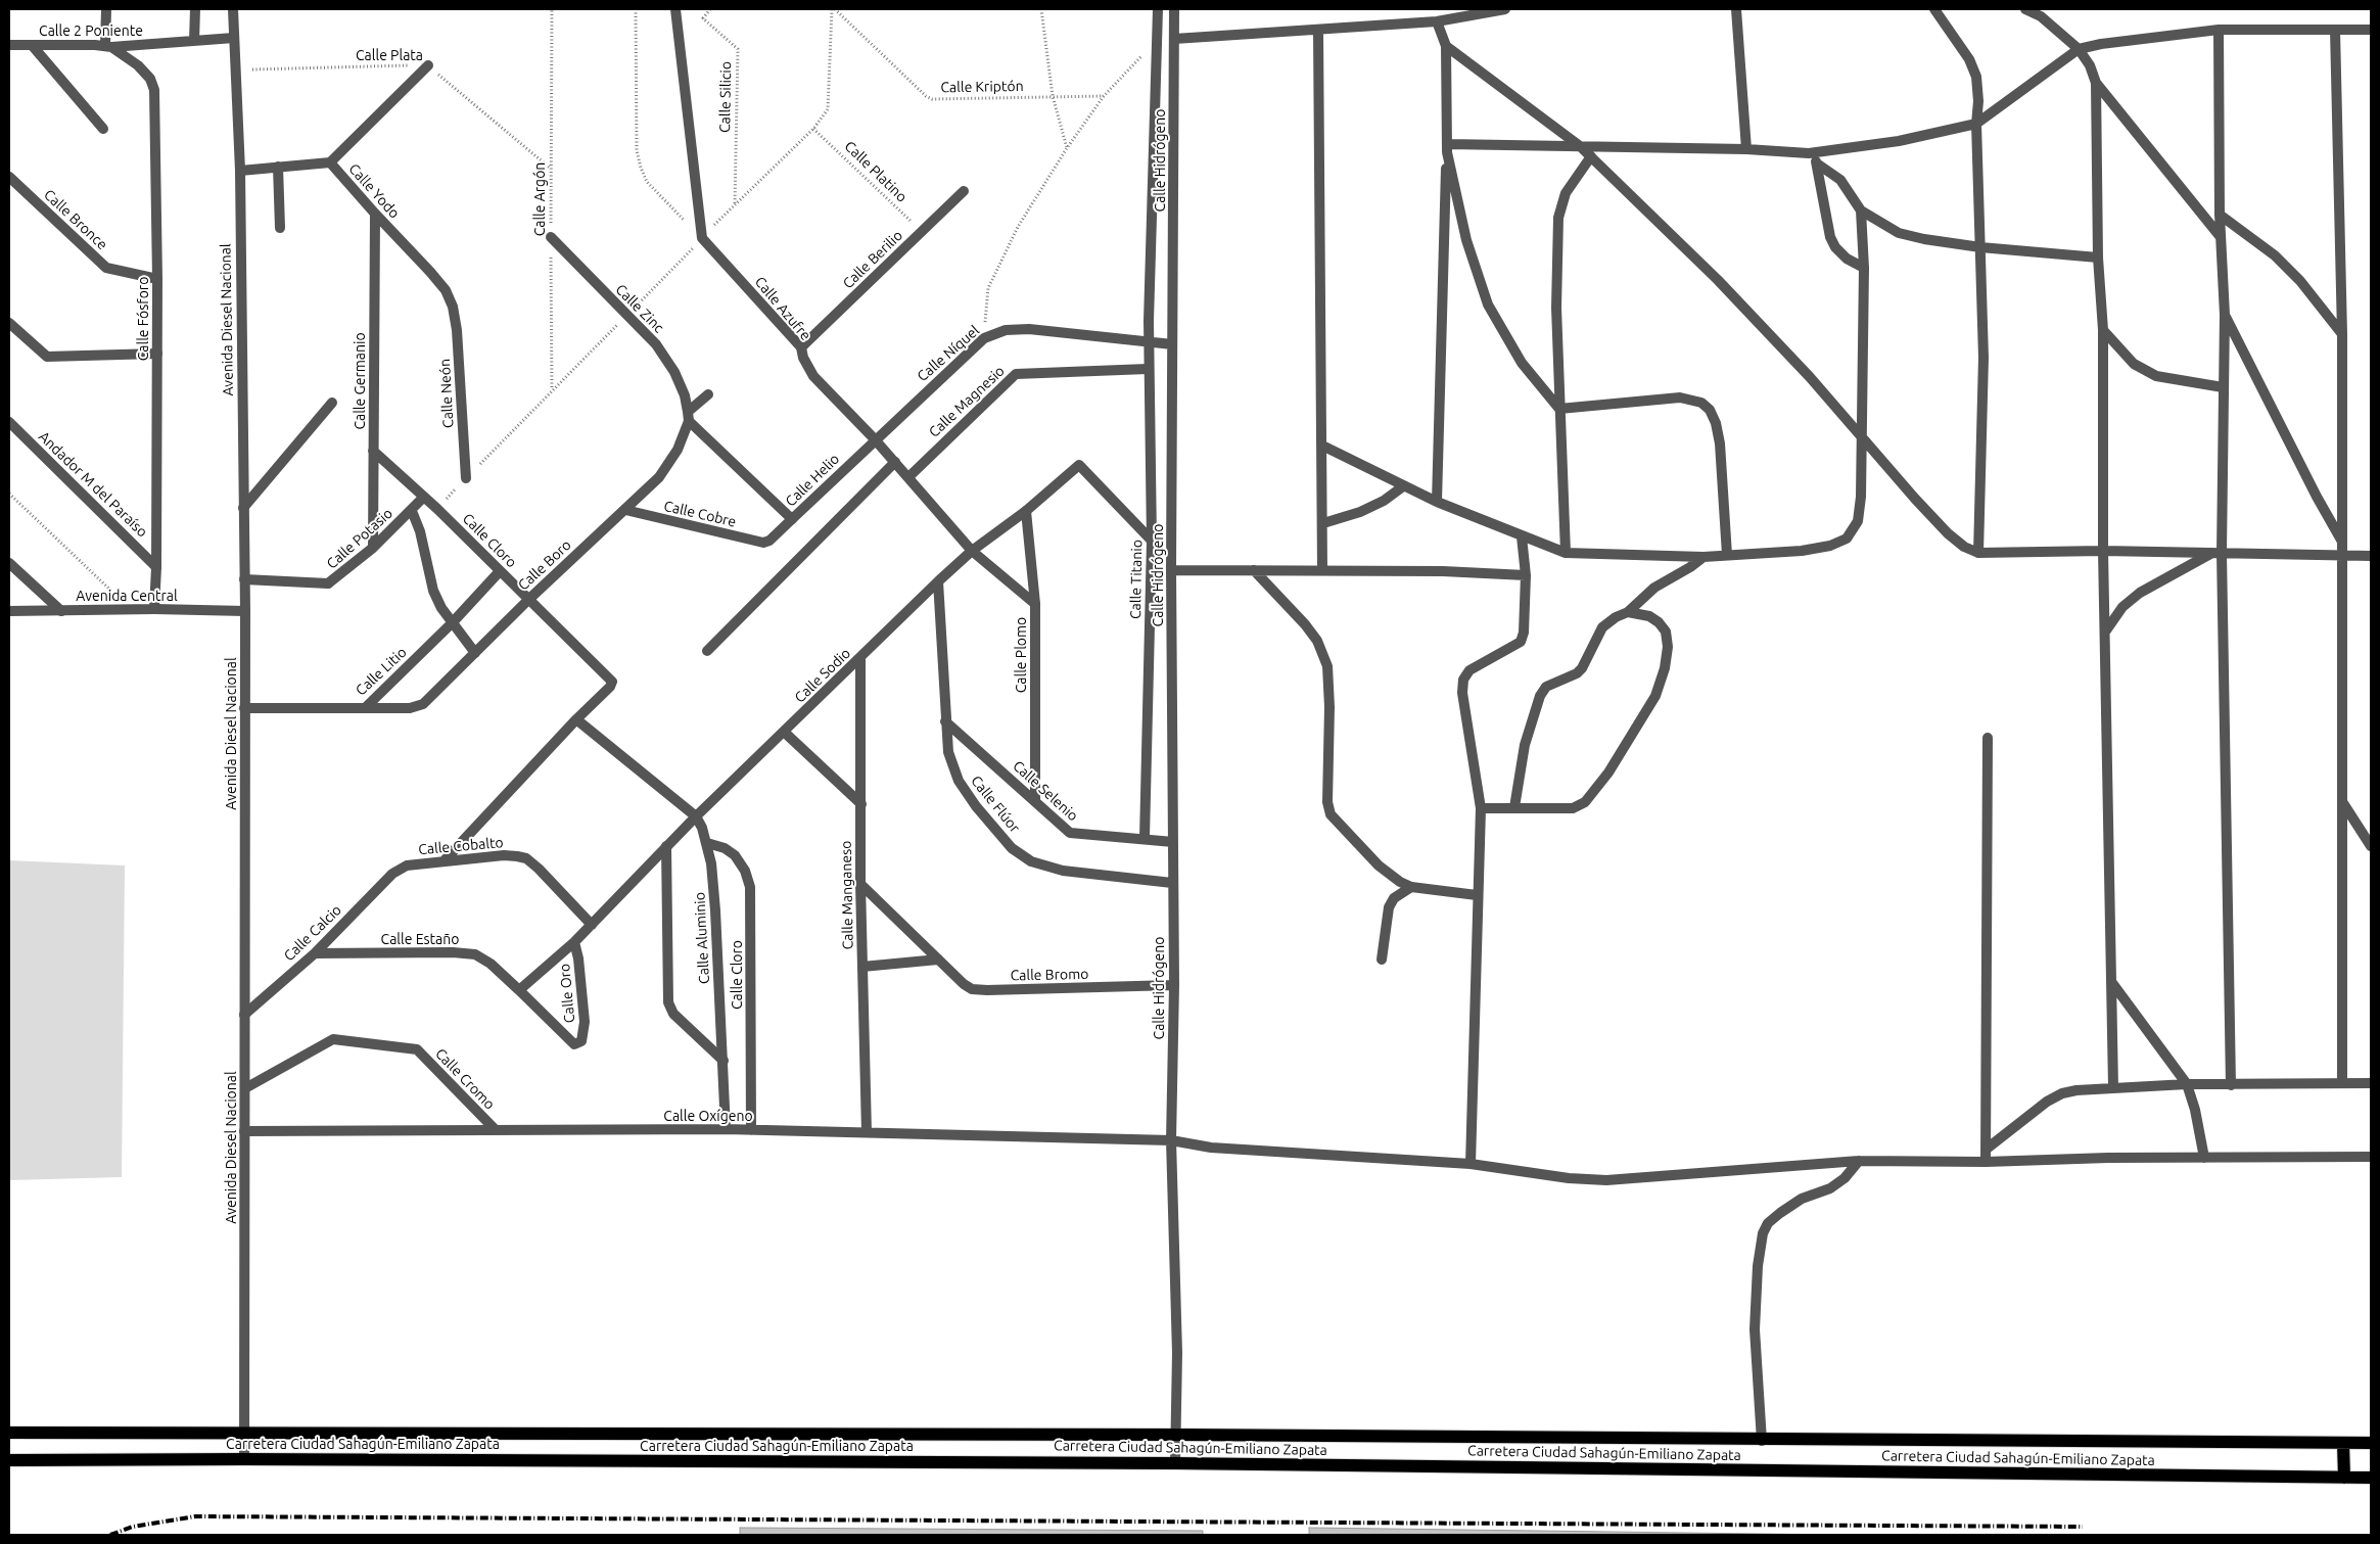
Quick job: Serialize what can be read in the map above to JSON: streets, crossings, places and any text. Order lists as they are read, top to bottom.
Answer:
{
  "streets": {
    "main road": ["Carretera Ciudad Sahagún-Emiliano Zapata"],
    "street": [
      "Calle 2 Poniente",
      "Calle Hidrógeno",
      "Calle Yodo",
      "Calle Bronce",
      "Calle Berilio",
      "Calle Zinc",
      "Calle Azufre",
      "Calle Fósforo",
      "Avenida Diesel Nacional",
      "Calle Níquel",
      "Calle Germanio",
      "Calle Neón",
      "Calle Magnesio",
      "Calle Helio",
      "Andador M del Paraíso",
      "Calle Cobre",
      "Calle Potasio",
      "Calle Cloro",
      "Calle Boro",
      "Calle Titanio",
      "Avenida Central",
      "Calle Plomo",
      "Calle Litio",
      "Calle Sodio",
      "Calle Selenio",
      "Calle Flúor",
      "Calle Cobalto",
      "Calle Manganeso",
      "Calle Calcio",
      "Calle Aluminio",
      "Calle Estaño",
      "Calle Bromo",
      "Calle Oro",
      "Calle Cromo",
      "Calle Oxígeno"
    ],
    "path": [
      "Calle Plata",
      "Calle Kriptón",
      "Calle Silicio",
      "Calle Platino",
      "Calle Argón"
    ]
  },
  "crossings": [
    ["Calle 2 Poniente", "Calle Fósforo"],
    ["Calle 2 Poniente", "Avenida Diesel Nacional"],
    ["Calle Plata", "Calle Argón"],
    ["Calle Hidrógeno", "Calle Níquel"],
    ["Calle Hidrógeno", "Calle Selenio"],
    ["Calle Hidrógeno", "Calle Flúor"],
    ["Calle Hidrógeno", "Calle Bromo"],
    ["Calle Hidrógeno", "Calle Oxígeno"],
    ["Calle Hidrógeno", "Carretera Ciudad Sahagún-Emiliano Zapata"],
    ["Calle Platino", "Calle Berilio"],
    ["Calle Yodo", "Avenida Diesel Nacional"],
    ["Calle Yodo", "Calle Germanio"],
    ["Calle Yodo", "Calle Neón"],
    ["Calle Argón", "Calle Zinc"],
    ["Calle Bronce", "Calle Fósforo"],
    ["Calle Berilio", "Calle Azufre"],
    ["Calle Zinc", "Calle Boro"],
    ["Calle Azufre", "Calle Níquel"],
    ["Calle Azufre", "Calle Magnesio"],
    ["Calle Azufre", "Calle Helio"],
    ["Calle Azufre", "Calle Plomo"],
    ["Calle Azufre", "Calle Sodio"],
    ["Calle Fósforo", "Andador M del Paraíso"],
    ["Calle Fósforo", "Avenida Central"],
    ["Avenida Diesel Nacional", "Calle Potasio"],
    ["Avenida Diesel Nacional", "Avenida Central"],
    ["Avenida Diesel Nacional", "Calle Litio"],
    ["Avenida Diesel Nacional", "Calle Calcio"],
    ["Avenida Diesel Nacional", "Calle Cromo"],
    ["Avenida Diesel Nacional", "Calle Oxígeno"],
    ["Avenida Diesel Nacional", "Carretera Ciudad Sahagún-Emiliano Zapata"],
    ["Calle Níquel", "Calle Helio"],
    ["Calle Níquel", "Calle Titanio"],
    ["Calle Germanio", "Calle Potasio"],
    ["Calle Germanio", "Calle Cloro"],
    ["Calle Magnesio", "Calle Titanio"],
    ["Calle Helio", "Calle Cobre"],
    ["Calle Cobre", "Calle Boro"],
    ["Calle Potasio", "Calle Cloro"],
    ["Calle Cloro", "Calle Boro"],
    ["Calle Cloro", "Calle Litio"],
    ["Calle Cloro", "Calle Cobalto"],
    ["Calle Cloro", "Calle Aluminio"],
    ["Calle Cloro", "Calle Oxígeno"],
    ["Calle Boro", "Calle Litio"],
    ["Calle Titanio", "Calle Sodio"],
    ["Calle Titanio", "Calle Selenio"],
    ["Calle Plomo", "Calle Sodio"],
    ["Calle Plomo", "Calle Selenio"],
    ["Calle Sodio", "Calle Flúor"],
    ["Calle Sodio", "Calle Cobalto"],
    ["Calle Sodio", "Calle Manganeso"],
    ["Calle Sodio", "Calle Aluminio"],
    ["Calle Sodio", "Calle Estaño"],
    ["Calle Sodio", "Calle Oro"],
    ["Calle Selenio", "Calle Flúor"],
    ["Calle Cobalto", "Calle Calcio"],
    ["Calle Manganeso", "Calle Bromo"],
    ["Calle Manganeso", "Calle Oxígeno"],
    ["Calle Calcio", "Calle Estaño"],
    ["Calle Aluminio", "Calle Oxígeno"],
    ["Calle Estaño", "Calle Oro"],
    ["Calle Cromo", "Calle Oxígeno"]
  ]
}
